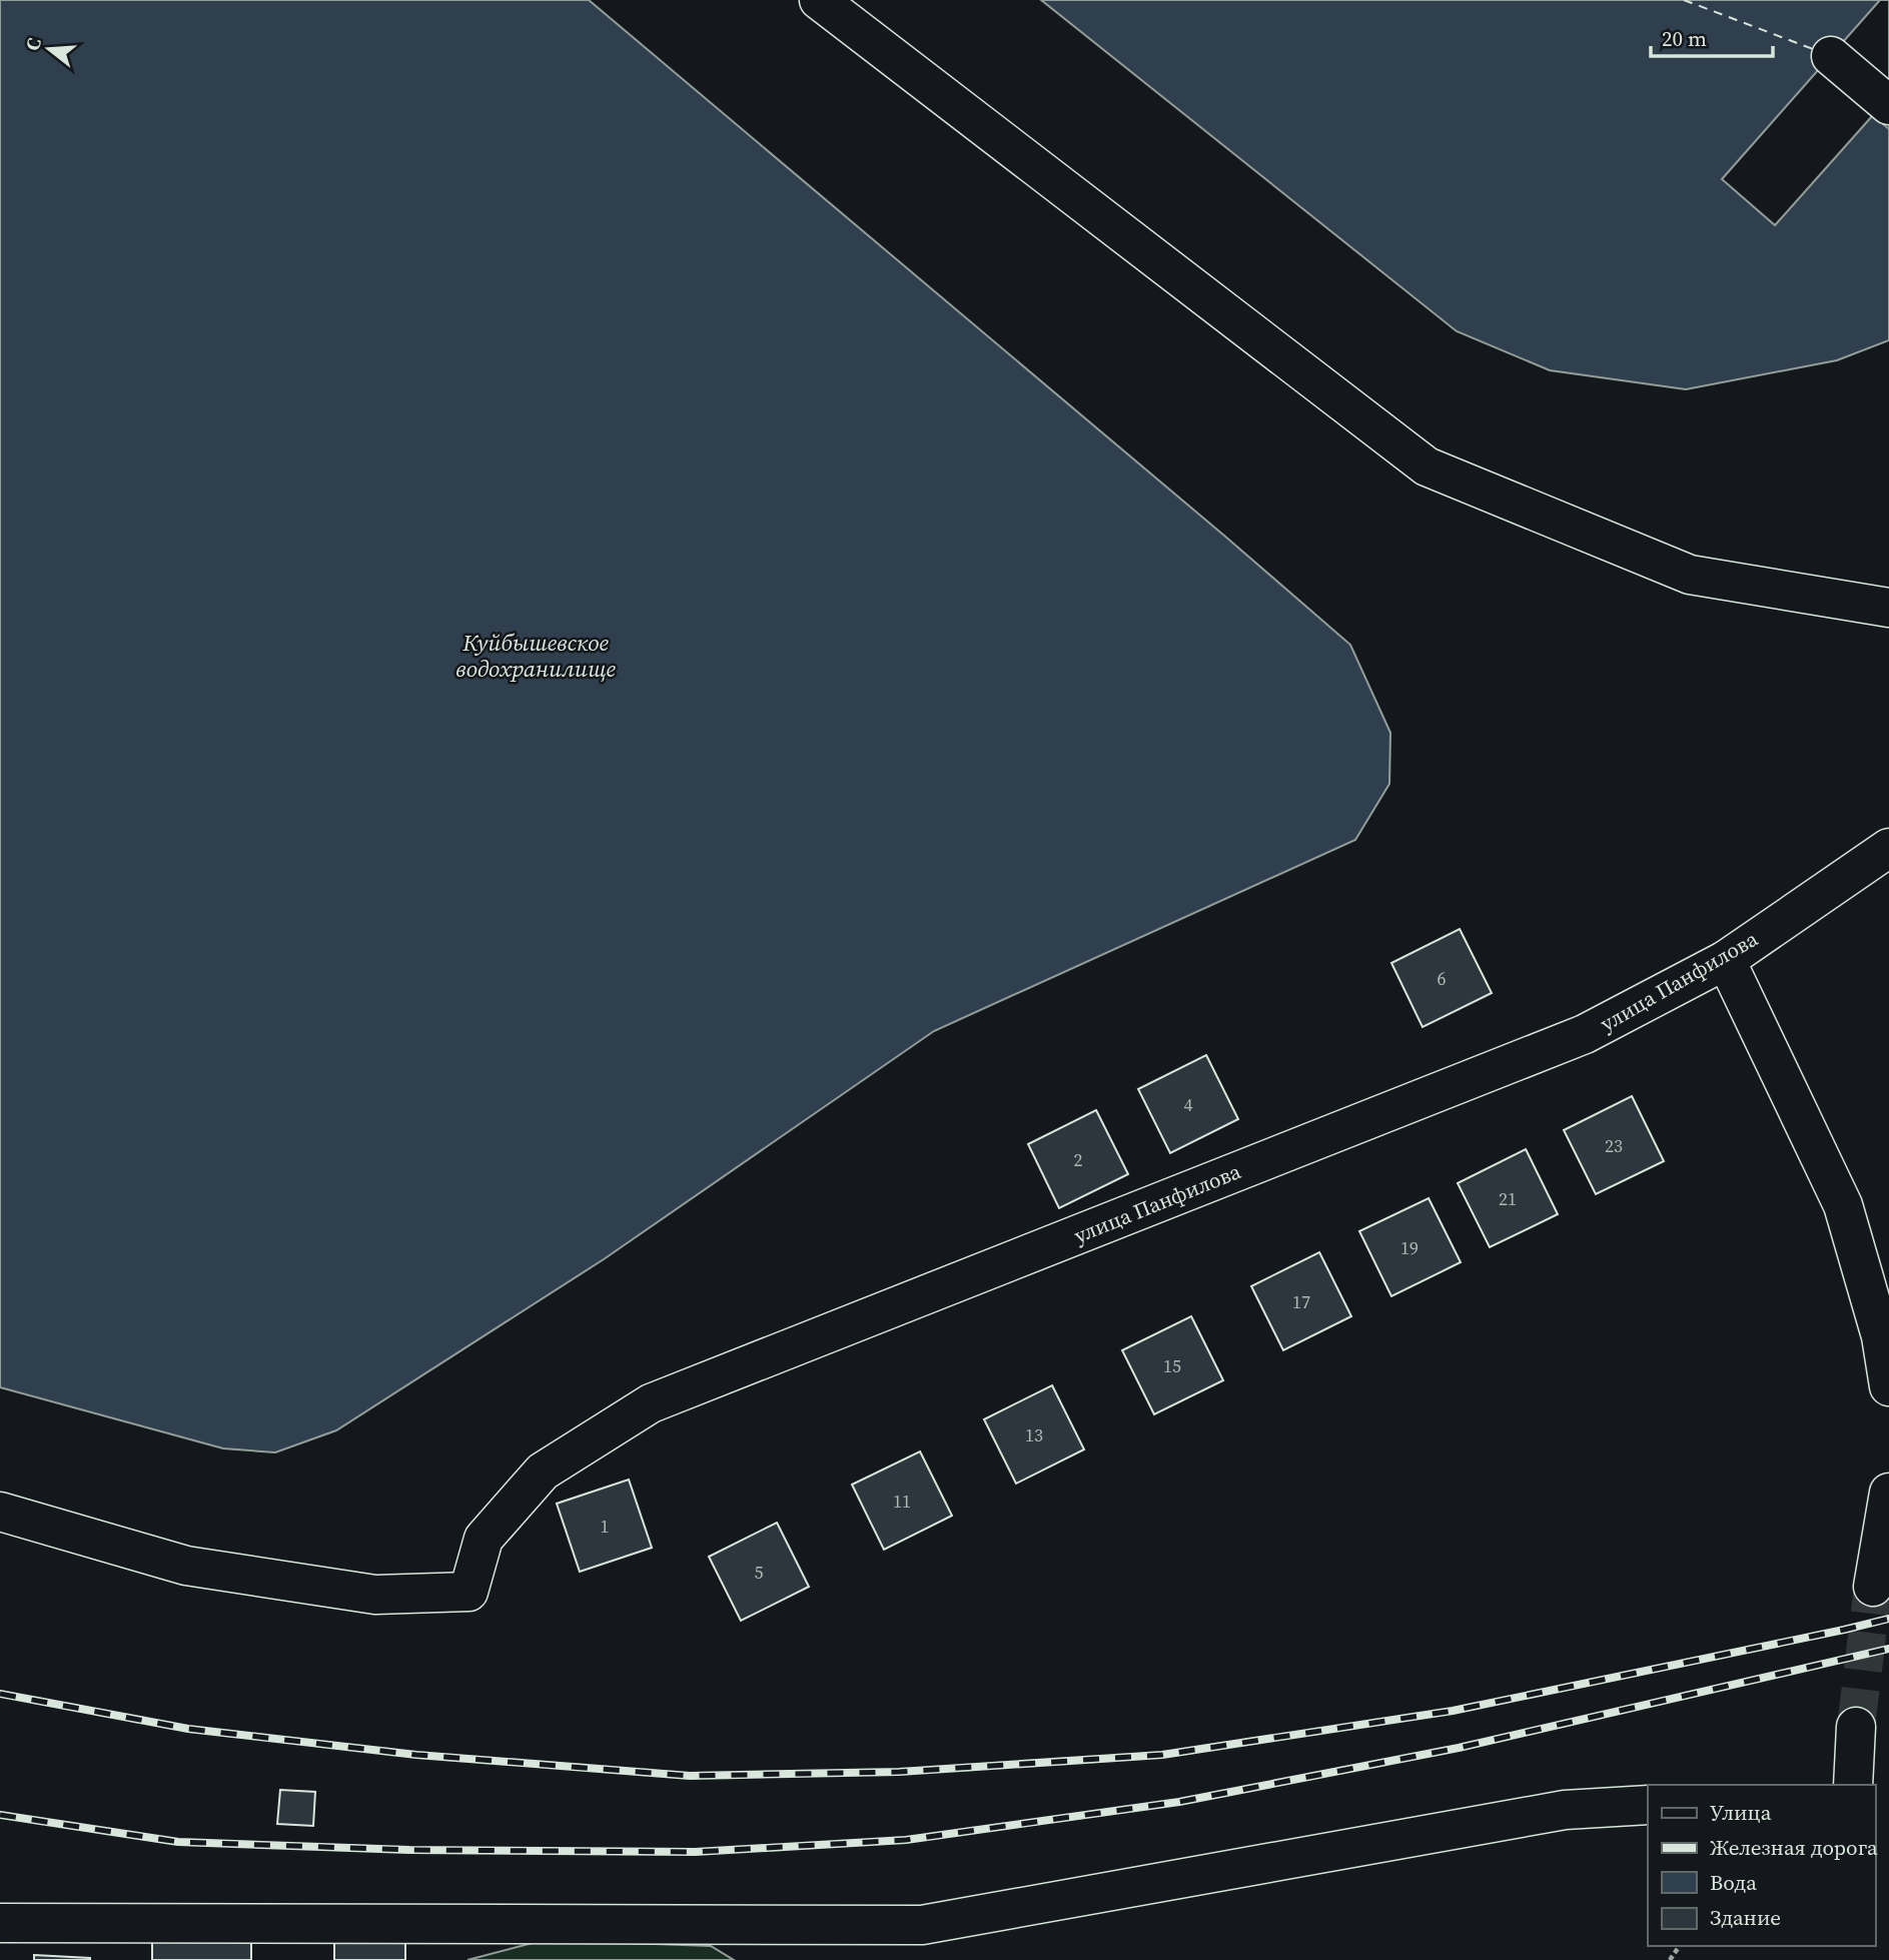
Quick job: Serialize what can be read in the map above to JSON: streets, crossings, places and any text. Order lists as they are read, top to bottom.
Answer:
{
  "streets": {
    "street": ["улица Панфилова"]
  },
  "water": ["Куйбышевское водохранилище"],
  "house_numbers": [
    "6",
    "4",
    "23",
    "2",
    "21",
    "19",
    "17",
    "15",
    "13",
    "11",
    "1",
    "5"
  ],
  "legend": [
    "Улица",
    "Железная дорога",
    "Вода",
    "Здание"
  ],
  "scale_bar": "20 m",
  "north": "left"
}
